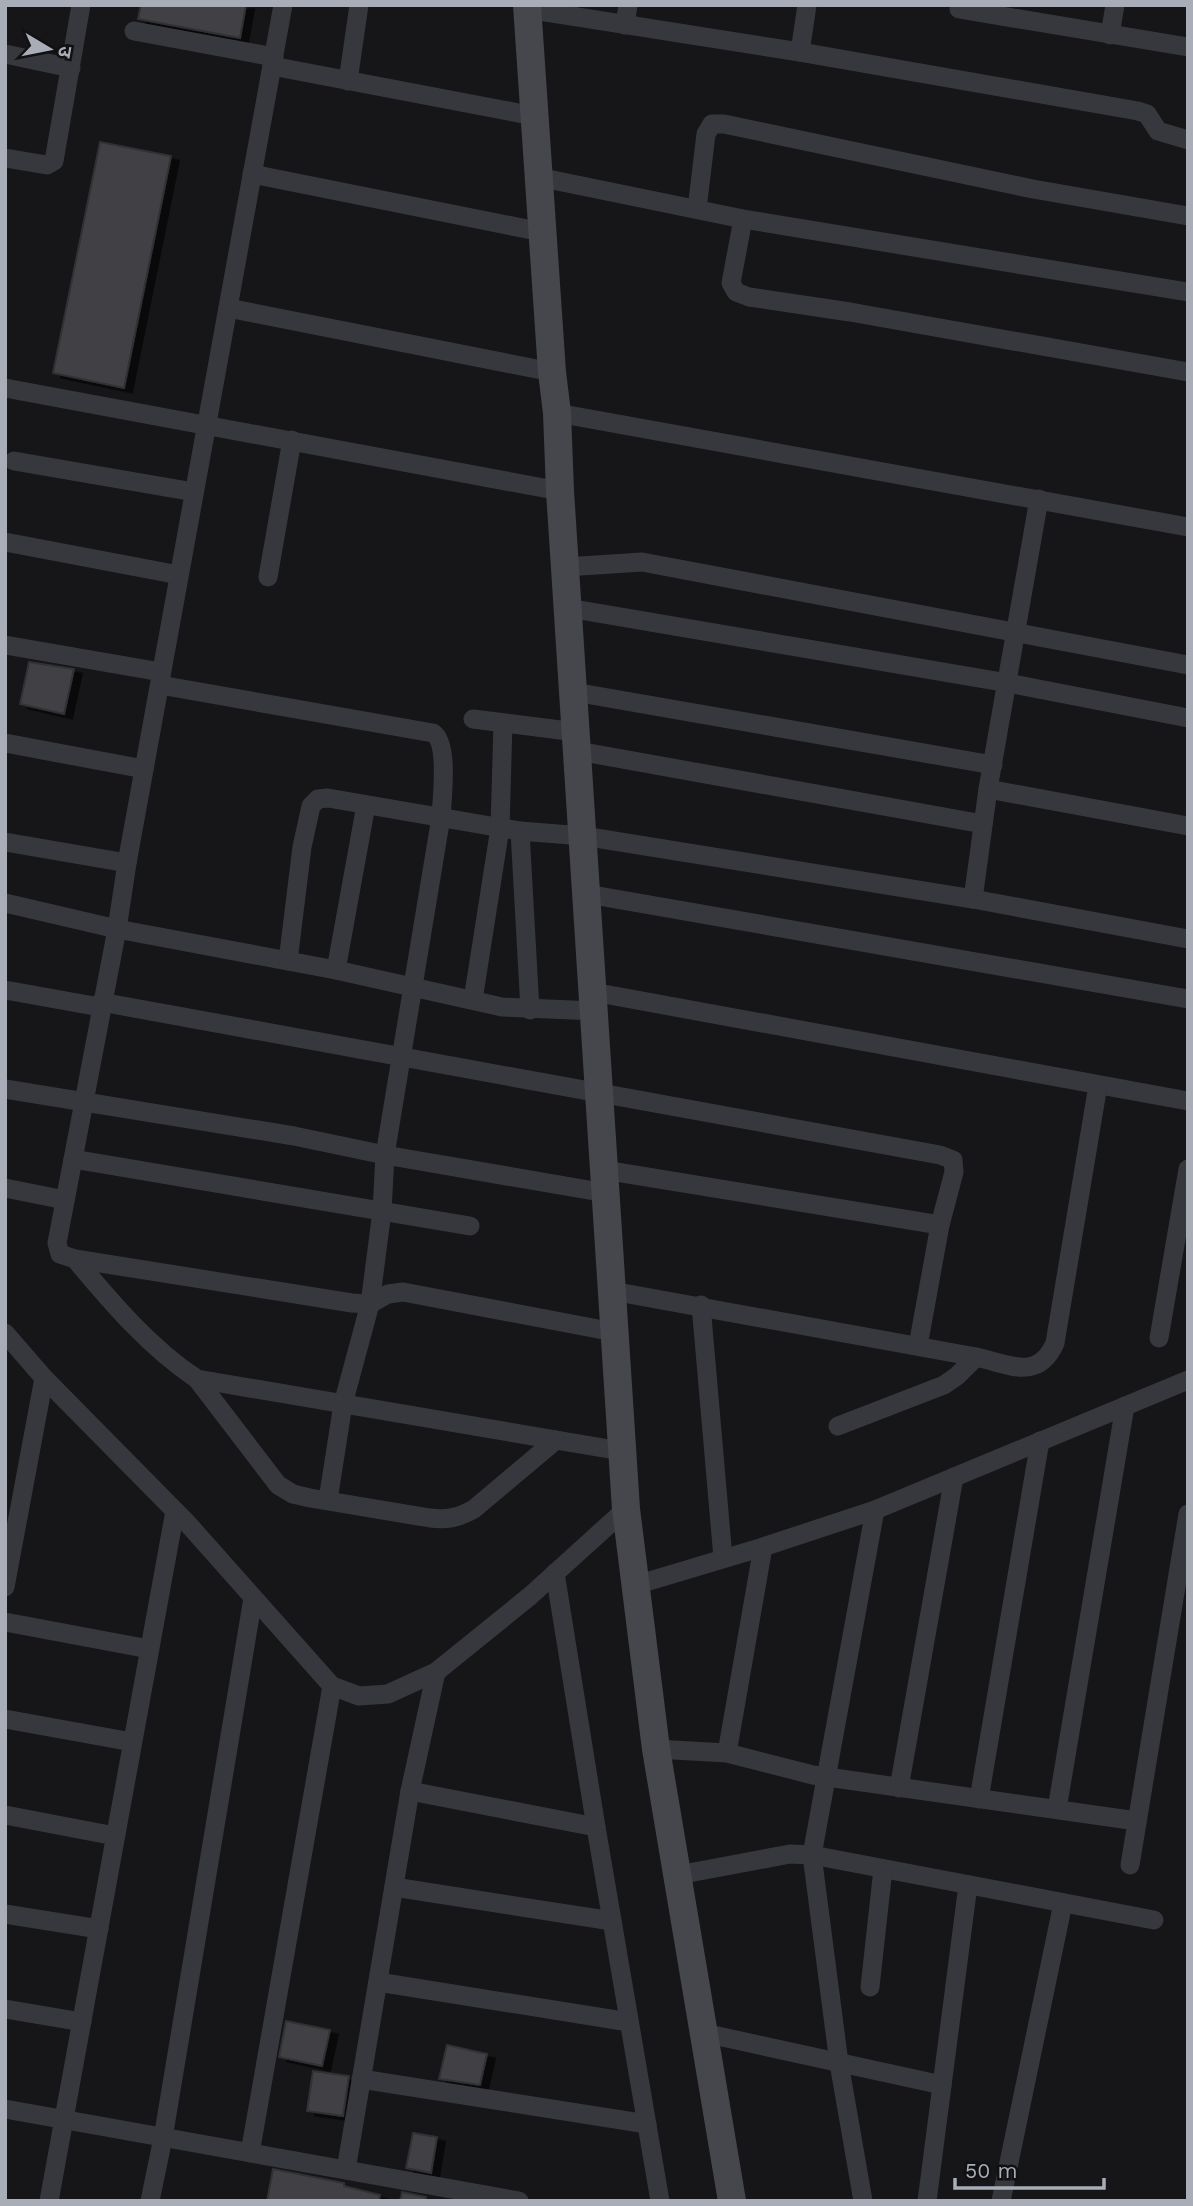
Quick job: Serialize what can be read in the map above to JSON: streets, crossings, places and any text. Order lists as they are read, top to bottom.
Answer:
{
  "scale_bar": "50 m",
  "north": "right"
}
